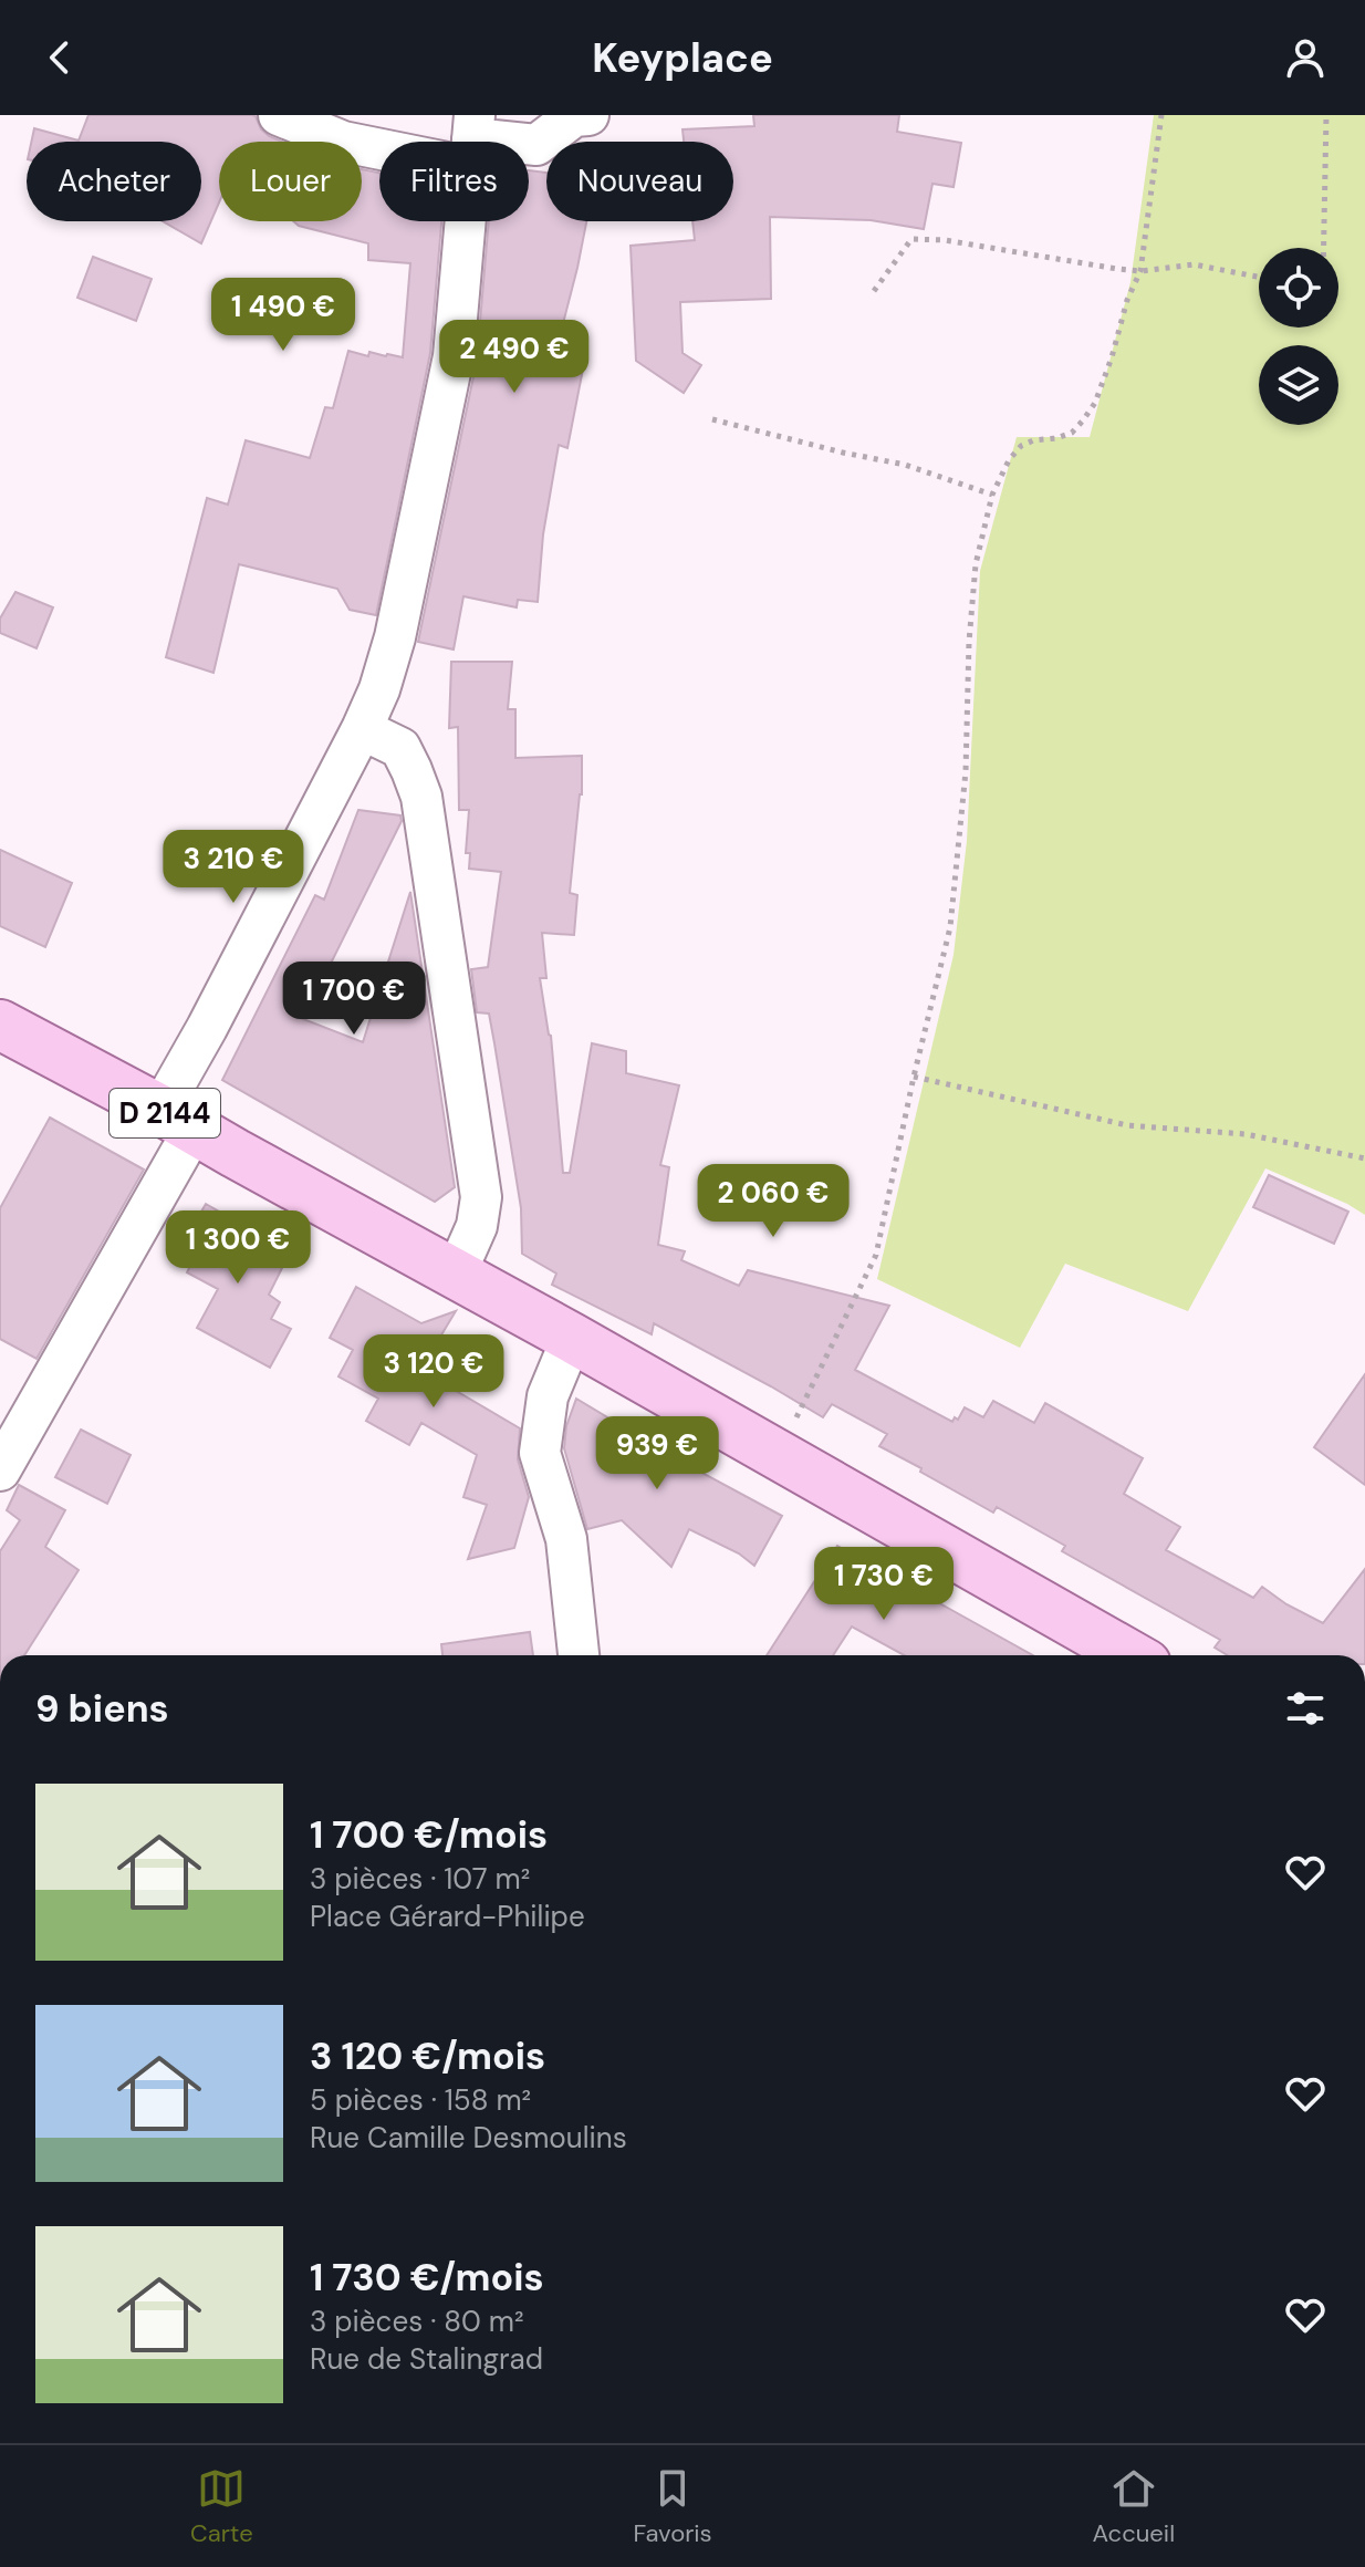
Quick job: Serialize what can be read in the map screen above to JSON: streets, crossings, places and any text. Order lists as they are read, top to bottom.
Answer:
{
  "streets": {
    "main road": ["D 2144"]
  },
  "page": {
    "header": "Keyplace",
    "chip": [
      "Acheter",
      "Louer",
      "Filtres",
      "Nouveau"
    ],
    "price": [
      "1 490 €",
      "2 490 €",
      "3 210 €",
      "1 700 €",
      "2 060 €",
      "1 300 €",
      "3 120 €",
      "939 €",
      "1 730 €"
    ],
    "heading": "9 biens",
    "list": [
      {
        "name": "1 700 €/mois",
        "note": "3 pièces · 107 m² · Place Gérard-Philipe"
      },
      {
        "name": "3 120 €/mois",
        "note": "5 pièces · 158 m² · Rue Camille Desmoulins"
      },
      {
        "name": "1 730 €/mois",
        "note": "3 pièces · 80 m² · Rue de Stalingrad"
      }
    ],
    "tabs": ["Carte", "Favoris", "Accueil"]
  }
}
